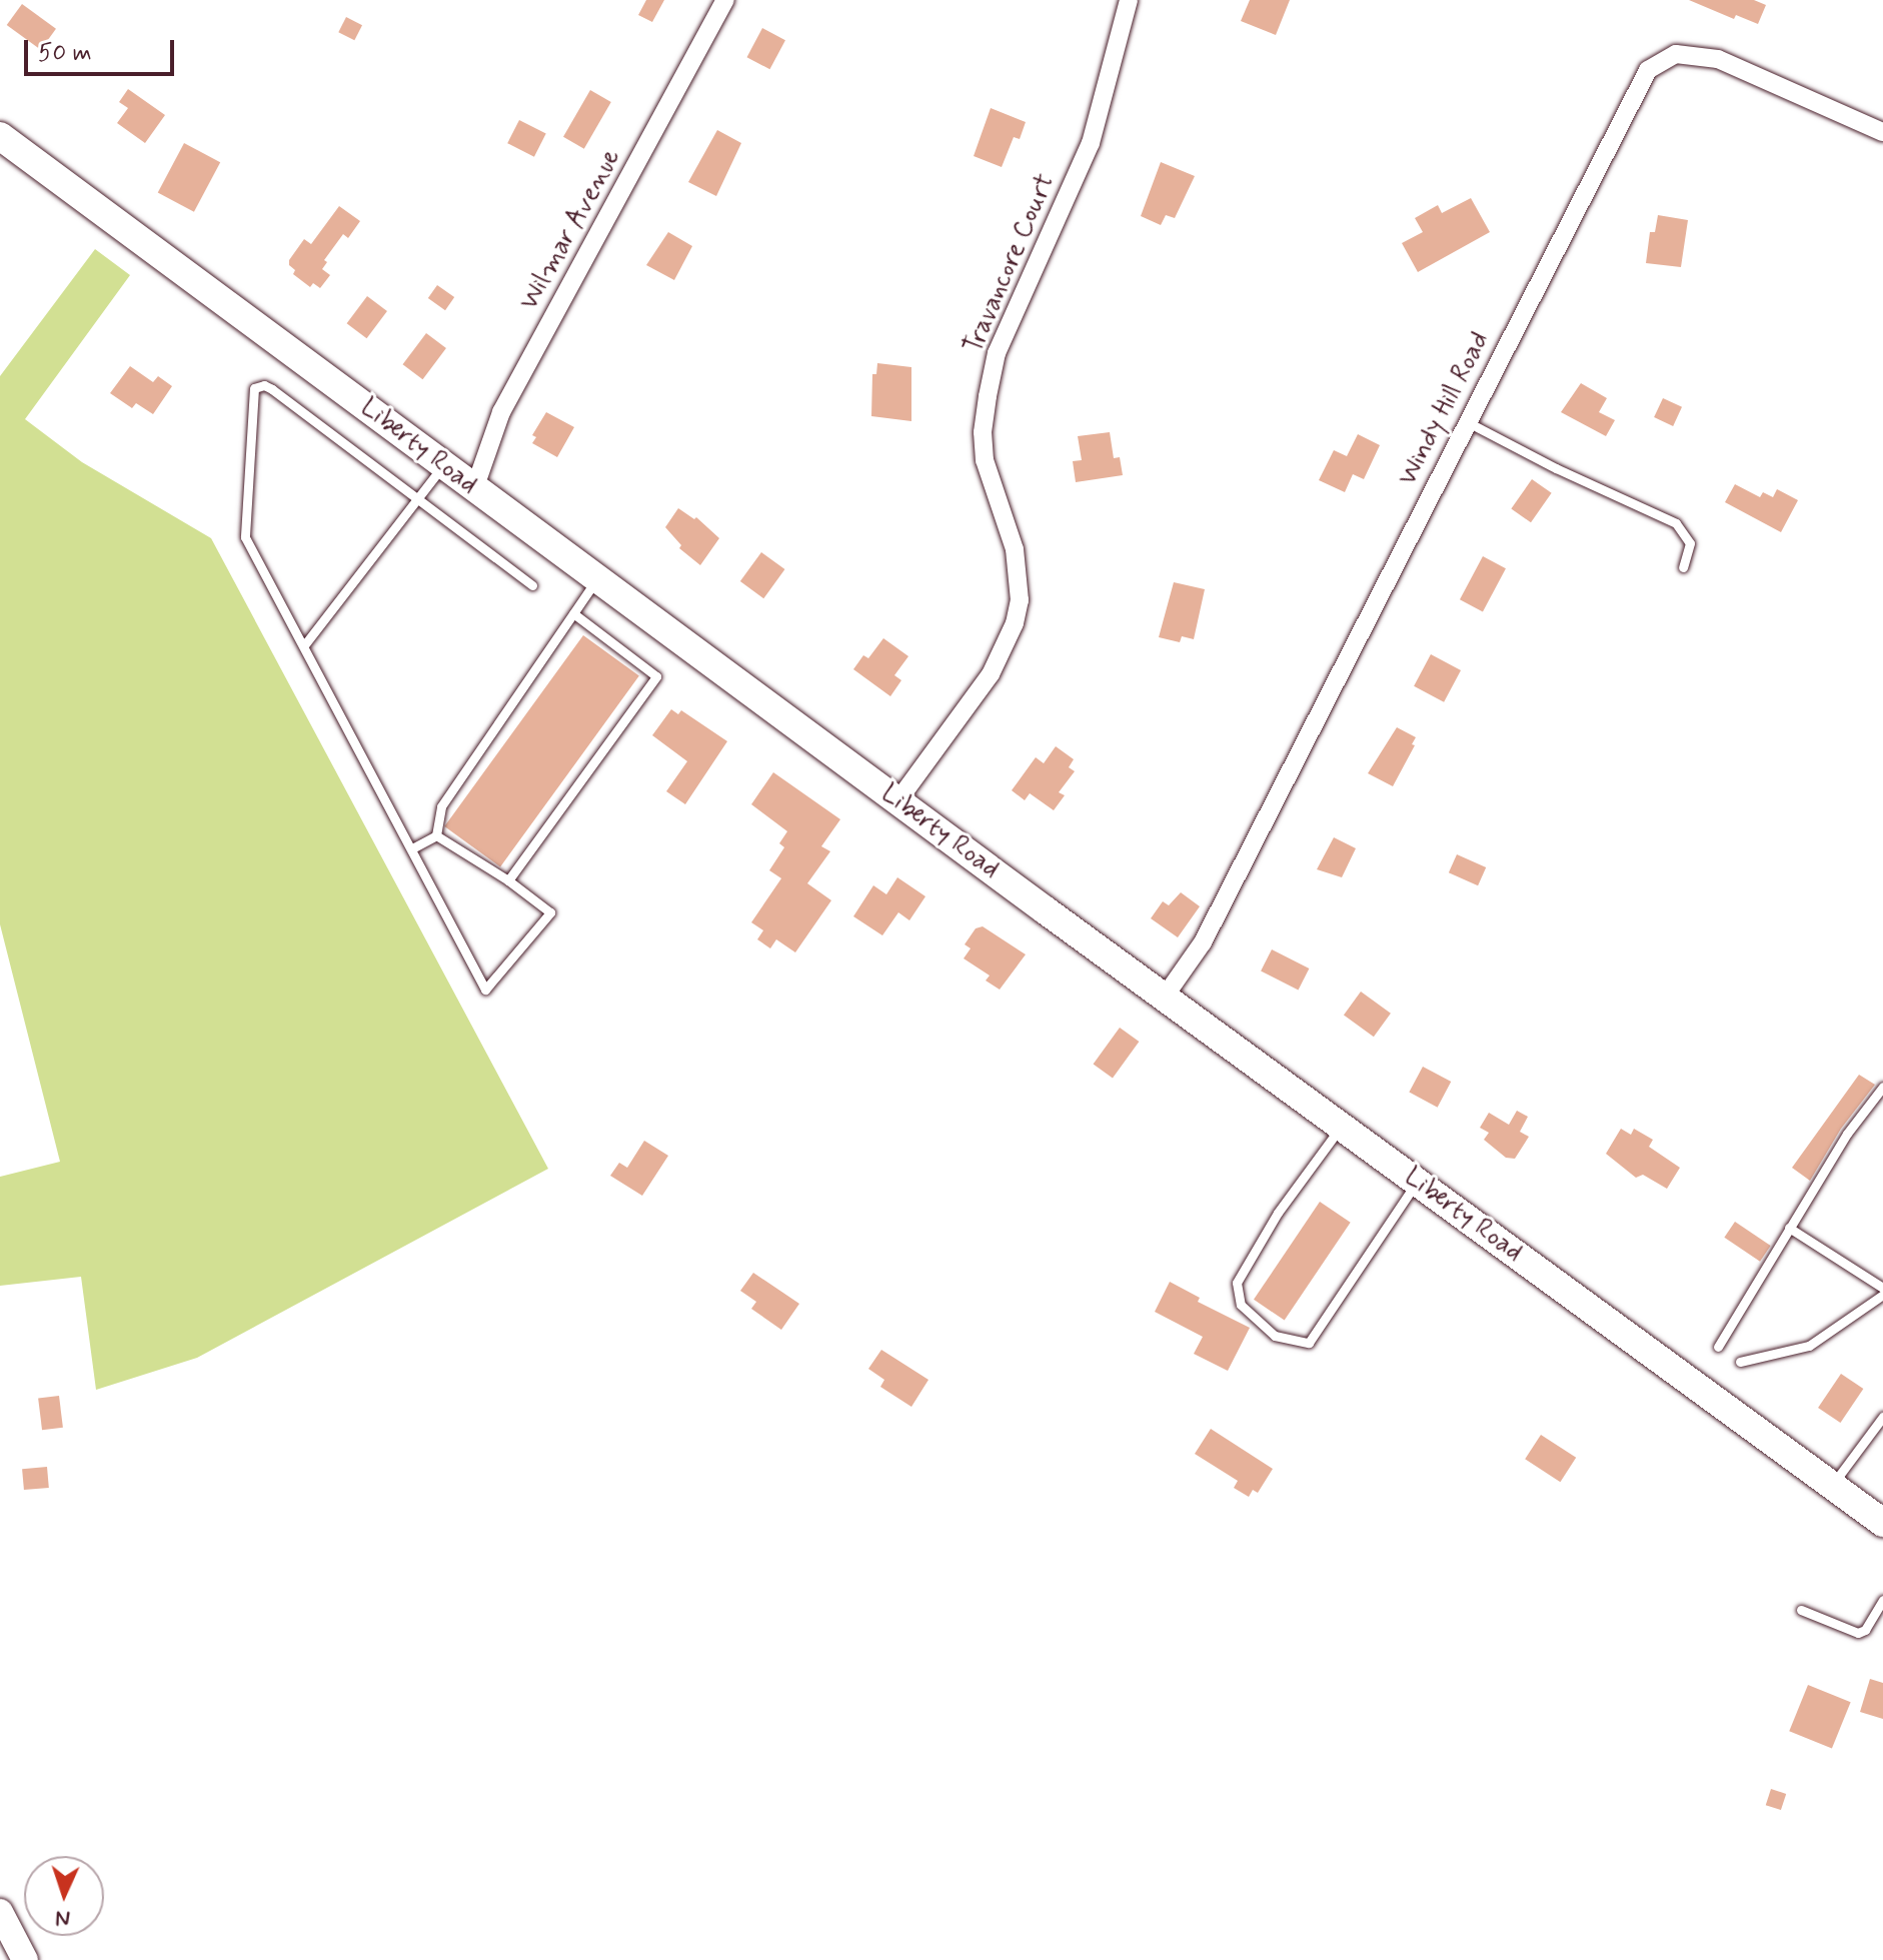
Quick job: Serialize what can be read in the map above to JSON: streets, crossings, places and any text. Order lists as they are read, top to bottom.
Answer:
{
  "streets": {
    "main road": ["Liberty Road"],
    "street": ["Wilmar Avenue", "Travancore Court", "Windy Hill Road"]
  },
  "crossings": [
    ["Wilmar Avenue", "Liberty Road"],
    ["Travancore Court", "Liberty Road"],
    ["Windy Hill Road", "Liberty Road"]
  ],
  "scale_bar": "50 m",
  "north": "bottom"
}
